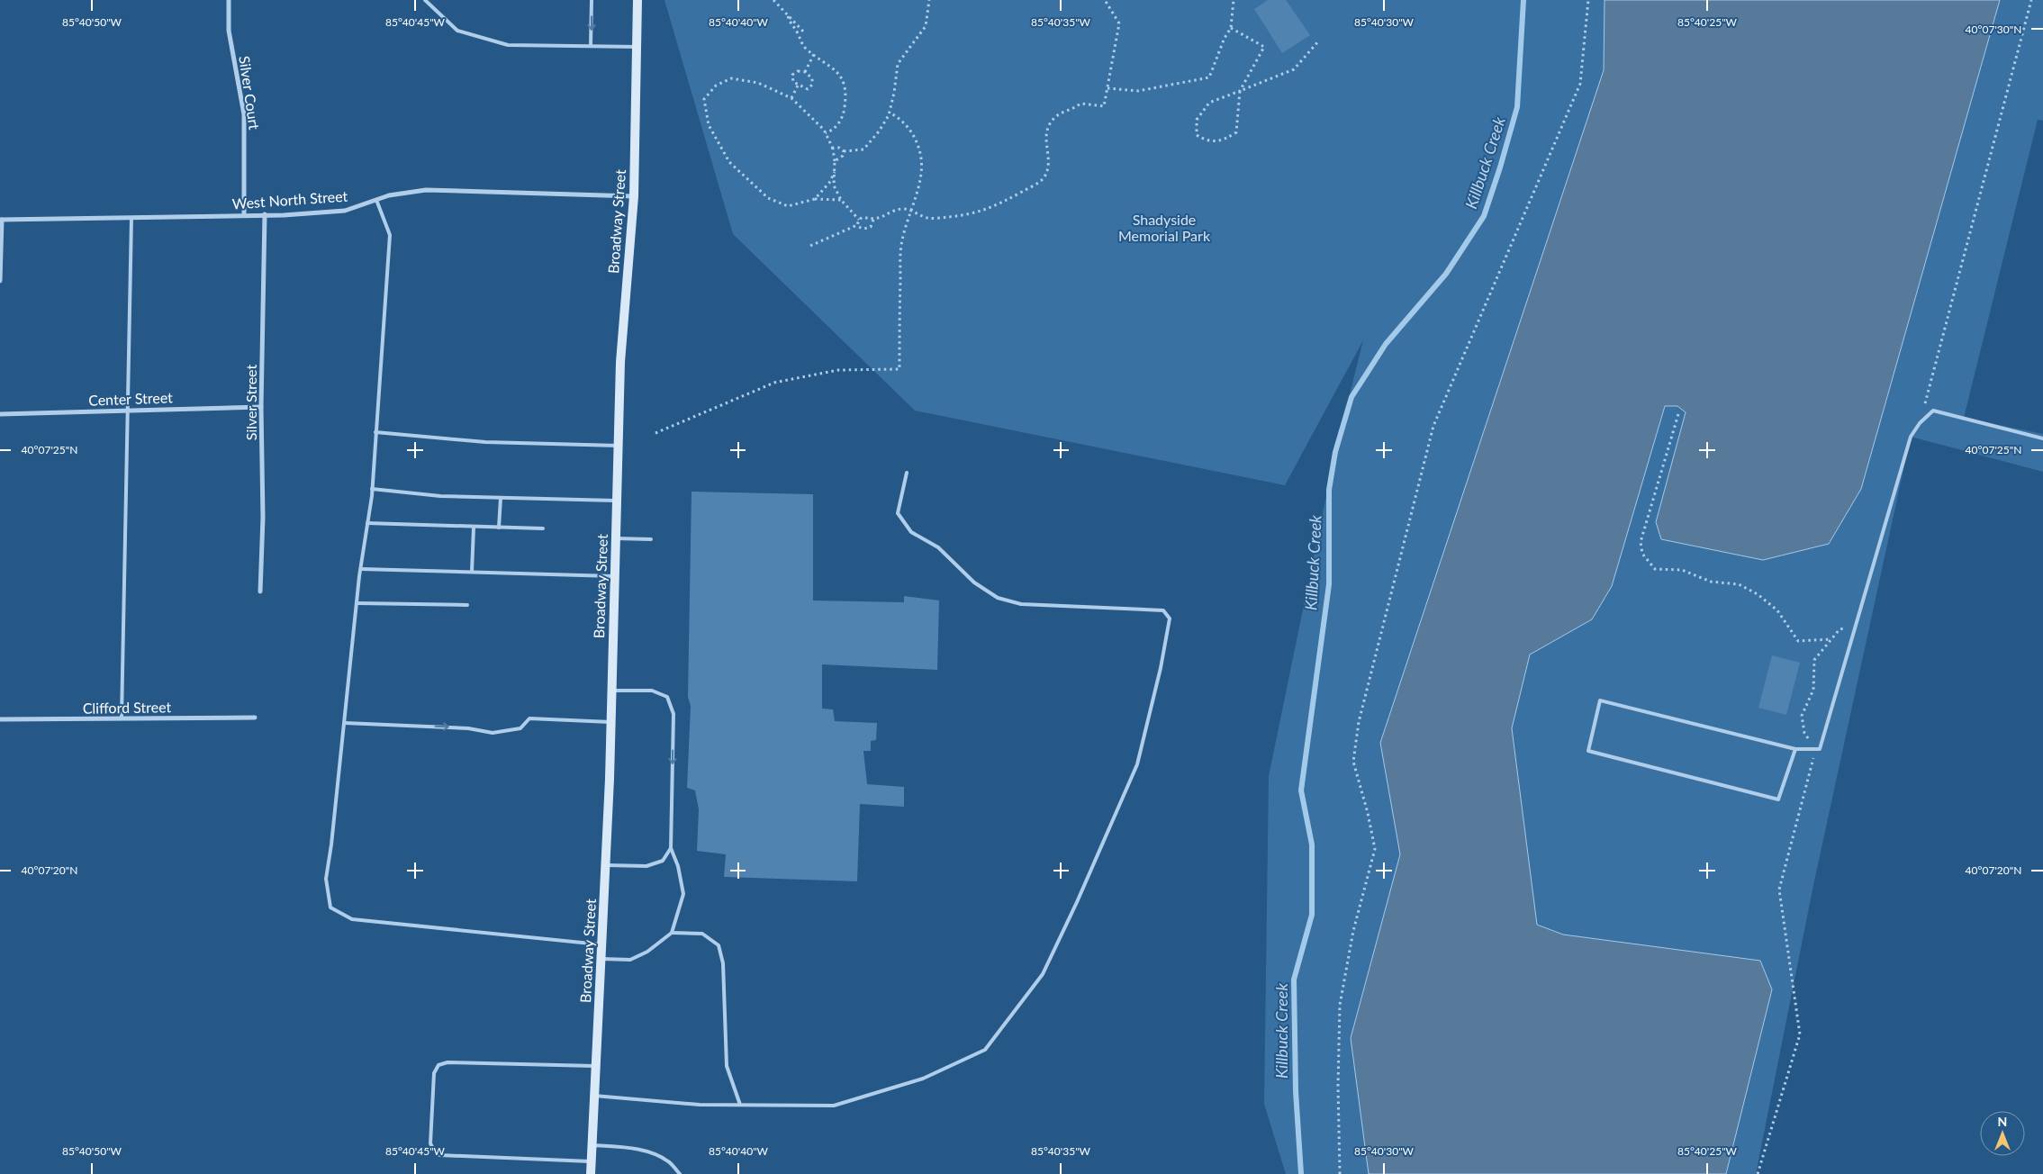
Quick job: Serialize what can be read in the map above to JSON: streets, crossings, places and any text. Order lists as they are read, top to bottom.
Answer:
{
  "streets": {
    "main road": ["Broadway Street"],
    "street": [
      "Silver Court",
      "West North Street",
      "Center Street",
      "Silver Street",
      "Clifford Street"
    ]
  },
  "crossings": [
    ["Silver Court", "West North Street"],
    ["West North Street", "Broadway Street"],
    ["West North Street", "Silver Street"],
    ["Center Street", "Silver Street"]
  ],
  "water": ["Killbuck Creek"],
  "parks": ["Shadyside Memorial Park"],
  "north": "top",
  "coordinates": [
    "85°40'50\"W",
    "85°40'45\"W",
    "85°40'40\"W",
    "85°40'35\"W",
    "85°40'30\"W",
    "85°40'25\"W",
    "40°07'30\"N",
    "40°07'25\"N",
    "40°07'20\"N"
  ]
}
